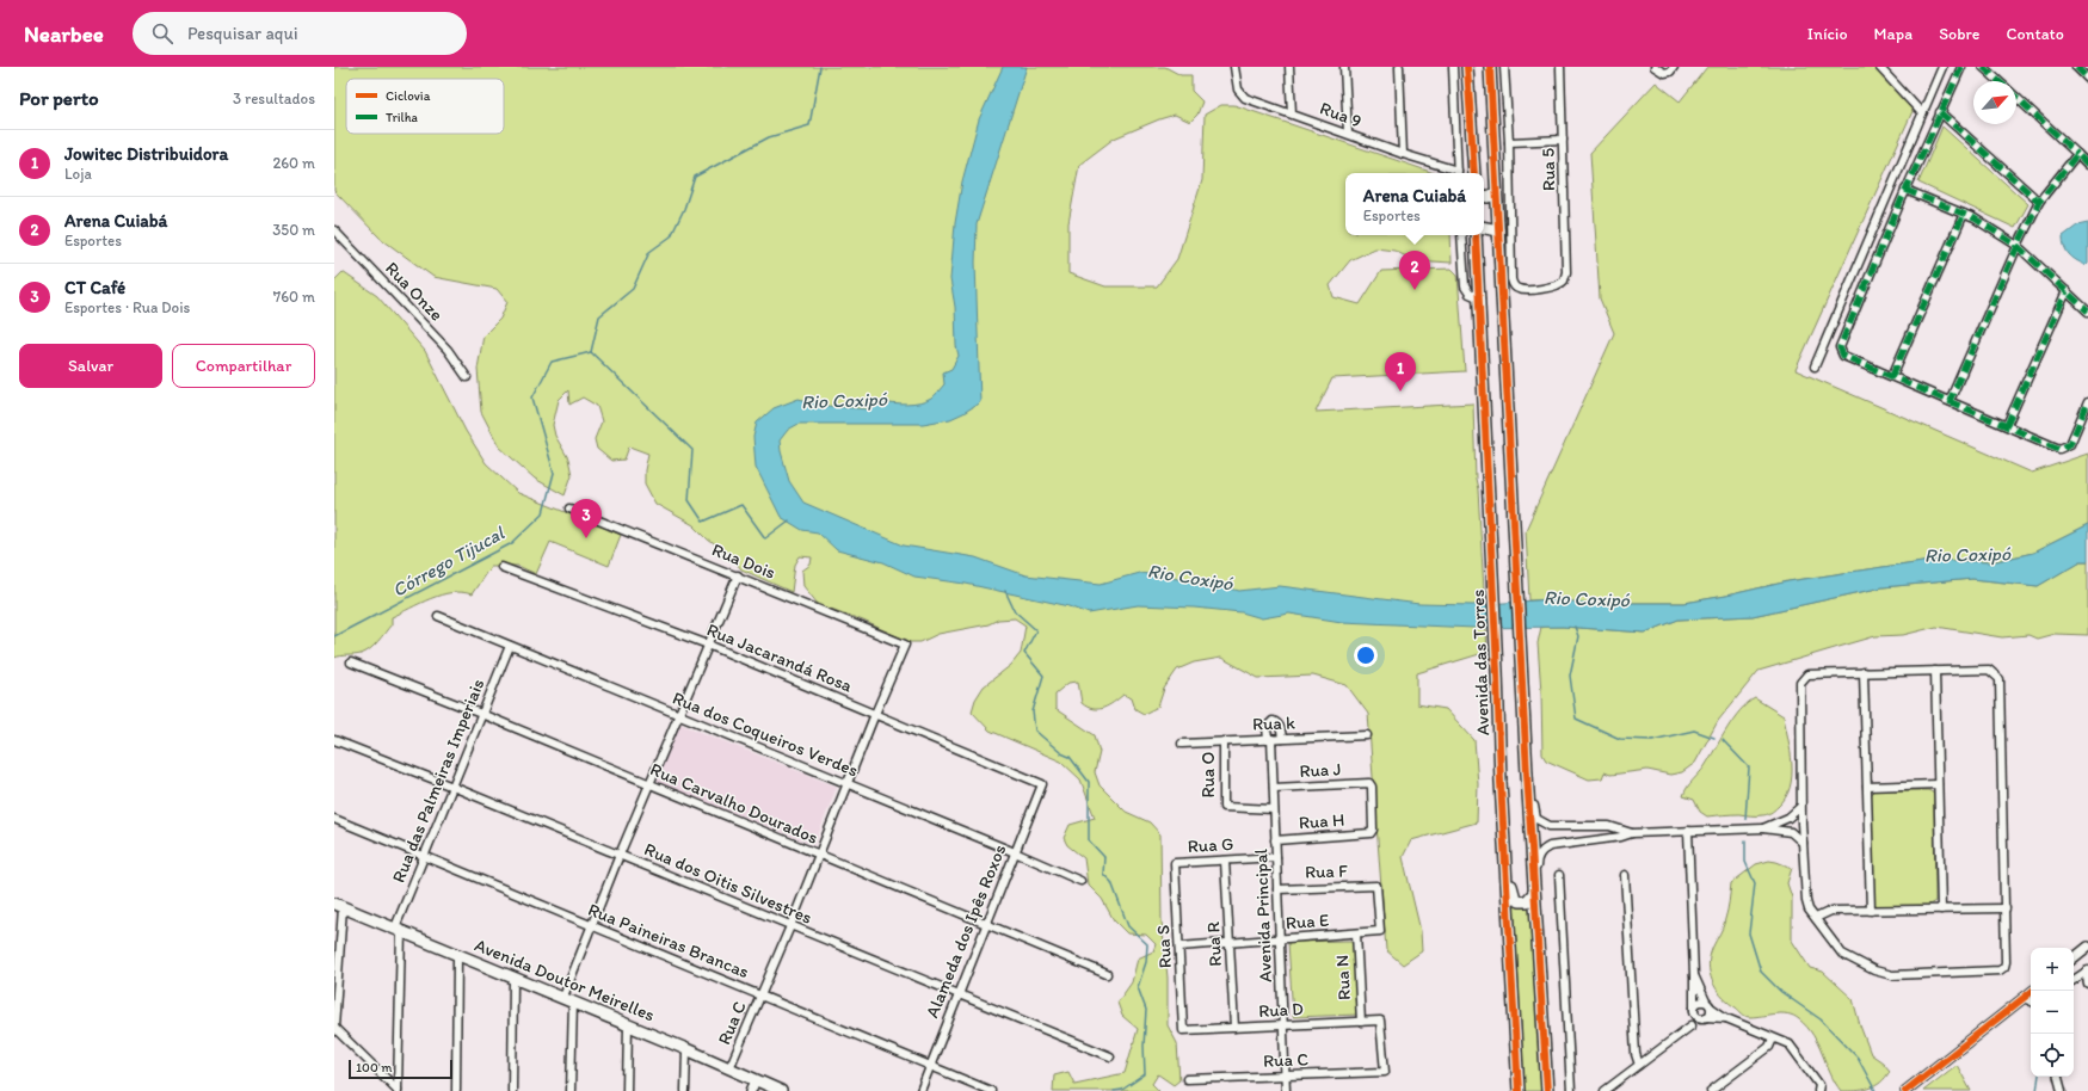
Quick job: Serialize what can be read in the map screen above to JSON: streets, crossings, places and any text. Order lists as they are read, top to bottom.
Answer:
{
  "streets": {
    "main road": ["Avenida das Torres", "Avenida Doutor Meirelles"],
    "street": [
      "Rua 9",
      "Rua 5",
      "Rua Onze",
      "Rua Dois",
      "Rua Jacarandá Rosa",
      "Rua k",
      "Rua dos Coqueiros Verdes",
      "Rua J",
      "Rua O",
      "Rua das Palmeiras Imperiais",
      "Rua Carvalho Dourados",
      "Rua H",
      "Rua G",
      "Rua F",
      "Rua dos Oitis Silvestres",
      "Avenida Principal",
      "Rua E",
      "Alameda dos Ipês Roxos",
      "Rua Paineiras Brancas",
      "Rua R",
      "Rua S",
      "Rua N",
      "Rua D",
      "Rua C"
    ]
  },
  "crossings": [
    ["Rua Dois", "Rua C"],
    ["Rua Jacarandá Rosa", "Alameda dos Ipês Roxos"],
    ["Rua Jacarandá Rosa", "Rua C"],
    ["Rua k", "Rua O"],
    ["Rua k", "Avenida Principal"],
    ["Rua dos Coqueiros Verdes", "Rua das Palmeiras Imperiais"],
    ["Rua dos Coqueiros Verdes", "Alameda dos Ipês Roxos"],
    ["Rua dos Coqueiros Verdes", "Rua C"],
    ["Rua J", "Rua H"],
    ["Rua J", "Avenida Principal"],
    ["Rua O", "Avenida Principal"],
    ["Rua das Palmeiras Imperiais", "Rua Carvalho Dourados"],
    ["Rua das Palmeiras Imperiais", "Rua dos Oitis Silvestres"],
    ["Rua das Palmeiras Imperiais", "Rua Paineiras Brancas"],
    ["Rua das Palmeiras Imperiais", "Avenida Doutor Meirelles"],
    ["Rua Carvalho Dourados", "Alameda dos Ipês Roxos"],
    ["Rua Carvalho Dourados", "Rua C"],
    ["Rua H", "Avenida Principal"],
    ["Rua G", "Avenida Principal"],
    ["Rua G", "Rua R"],
    ["Rua G", "Rua S"],
    ["Rua F", "Avenida Principal"],
    ["Rua F", "Rua E"],
    ["Rua dos Oitis Silvestres", "Alameda dos Ipês Roxos"],
    ["Rua dos Oitis Silvestres", "Rua C"],
    ["Avenida Principal", "Rua E"],
    ["Avenida Principal", "Rua D"],
    ["Avenida Principal", "Rua C"],
    ["Rua E", "Rua R"],
    ["Rua E", "Rua S"],
    ["Rua E", "Rua N"],
    ["Alameda dos Ipês Roxos", "Rua Paineiras Brancas"],
    ["Rua Paineiras Brancas", "Rua C"],
    ["Rua R", "Rua D"],
    ["Rua S", "Rua D"],
    ["Rua N", "Rua D"],
    ["Avenida Doutor Meirelles", "Rua C"],
    ["Rua D", "Rua C"]
  ],
  "water": ["Rio Coxipó", "Córrego Tijucal"],
  "legend": ["Ciclovia", "Trilha"],
  "scale_bar": "100 m",
  "north": "top right",
  "page": {
    "header": "Nearbee",
    "search": "Pesquisar aqui",
    "nav": [
      "Início",
      "Mapa",
      "Sobre",
      "Contato"
    ],
    "heading": ["Por perto", "3 resultados"],
    "list": [
      {
        "mark": "1",
        "name": "Jowitec Distribuidora",
        "note": "Loja",
        "value": "260 m"
      },
      {
        "mark": "2",
        "name": "Arena Cuiabá",
        "note": "Esportes",
        "value": "350 m"
      },
      {
        "mark": "3",
        "name": "CT Café",
        "note": "Esportes · Rua Dois",
        "value": "760 m"
      }
    ],
    "popup": ["Arena Cuiabá", "Esportes"],
    "pins": ["2", "1", "3"],
    "buttons": ["Salvar", "Compartilhar"],
    "map_buttons": ["+", "−"],
    "scale": "100 m"
  }
}
